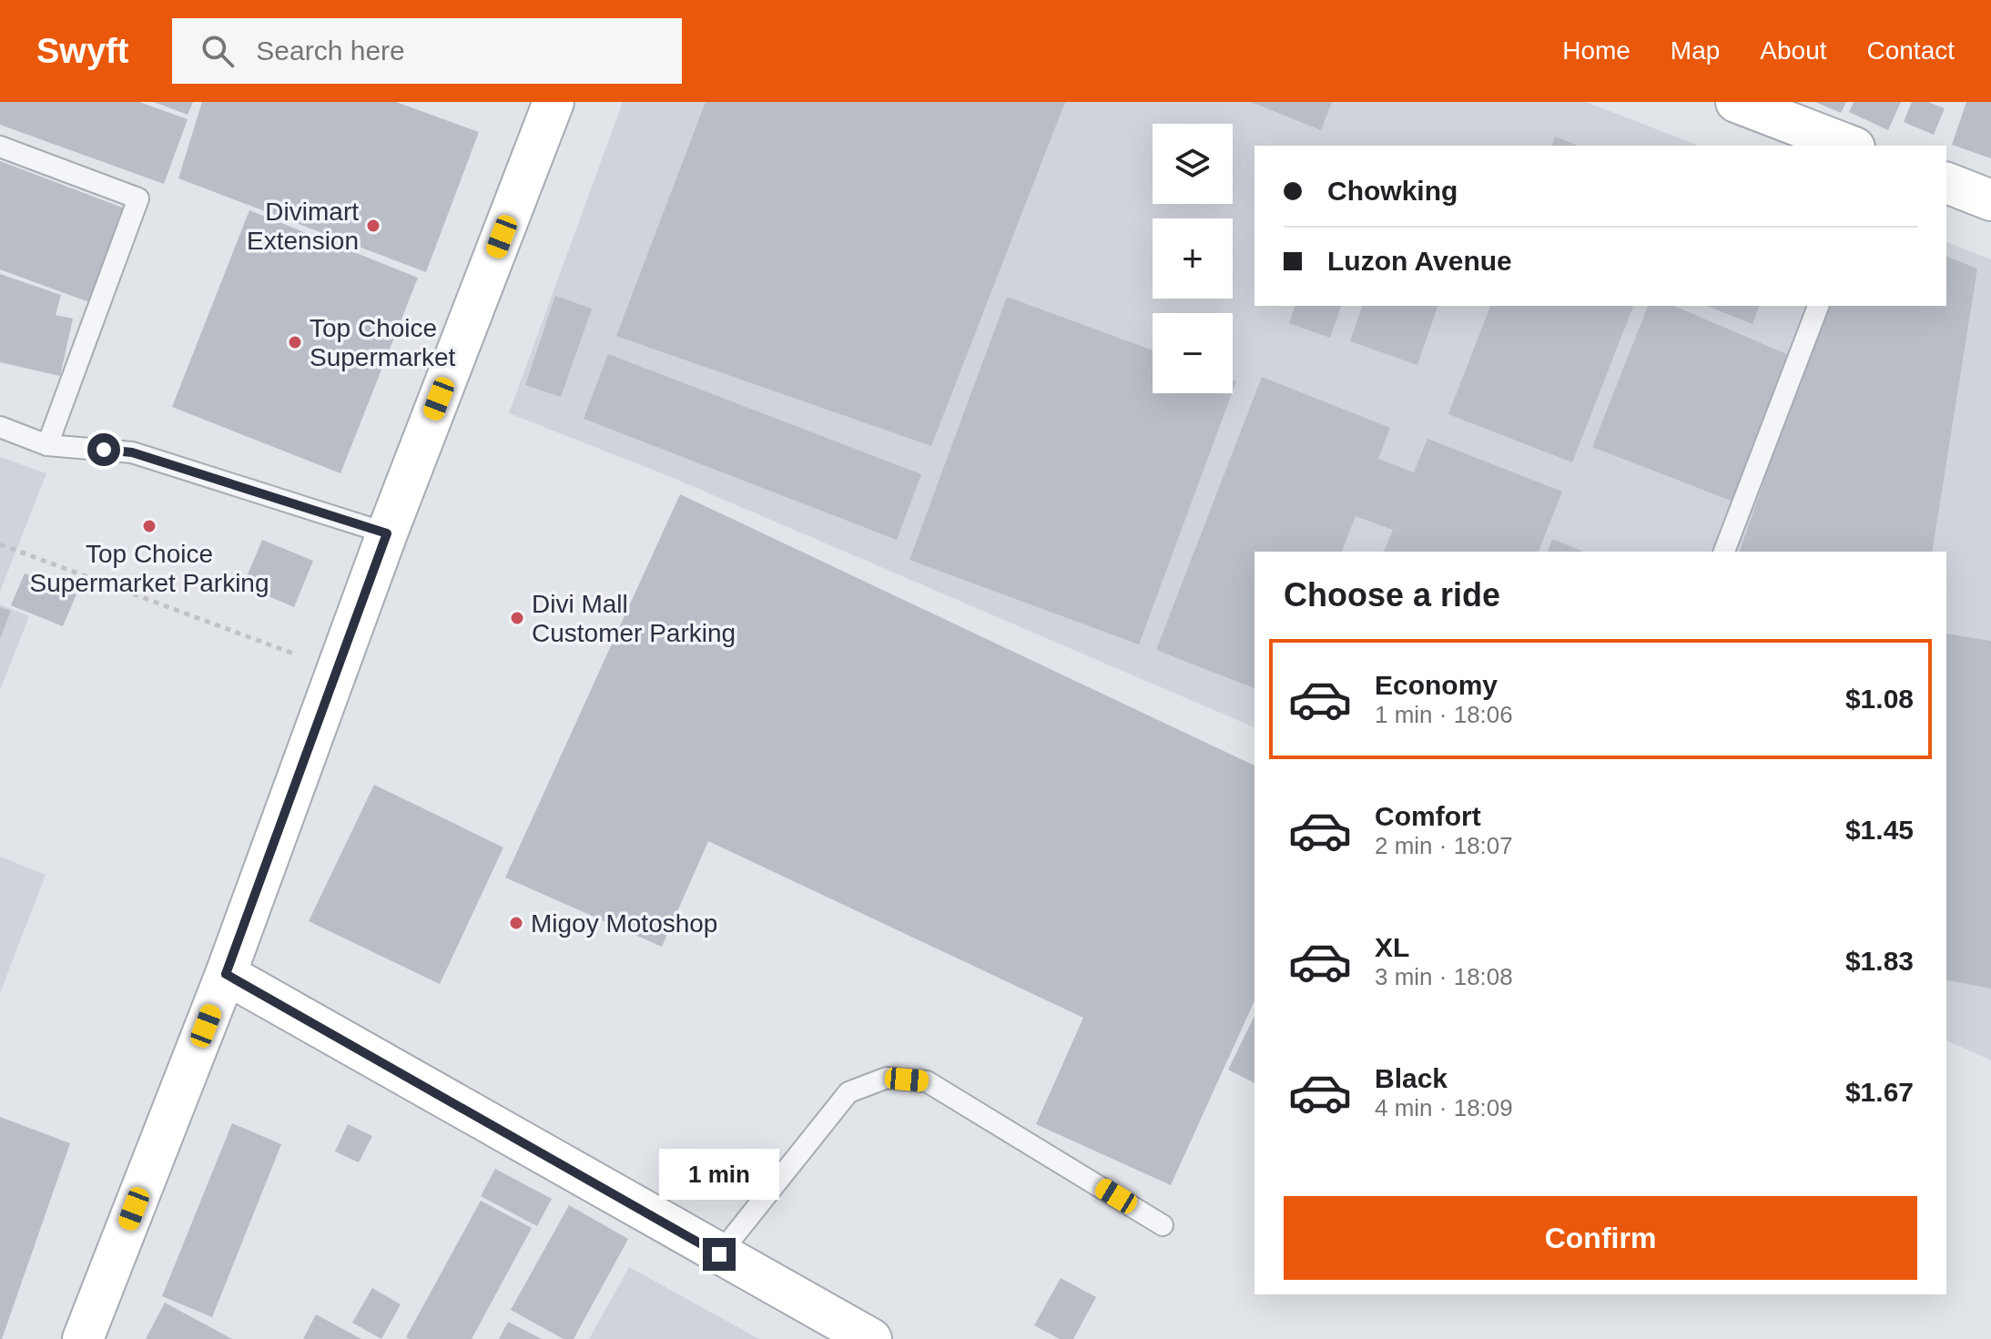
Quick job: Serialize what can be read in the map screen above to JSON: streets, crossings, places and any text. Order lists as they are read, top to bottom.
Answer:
{
  "places": [
    "Divimart Extension",
    "Top Choice Supermarket",
    "Top Choice Supermarket Parking",
    "Divi Mall Customer Parking",
    "Migoy Motoshop"
  ],
  "page": {
    "header": "Swyft",
    "search": "Search here",
    "nav": [
      "Home",
      "Map",
      "About",
      "Contact"
    ],
    "map_buttons": ["+", "−"],
    "banner": ["Chowking", "Luzon Avenue"],
    "heading": "Choose a ride",
    "list": [
      {
        "name": "Economy",
        "note": "1 min · 18:06",
        "value": "$1.08"
      },
      {
        "name": "Comfort",
        "note": "2 min · 18:07",
        "value": "$1.45"
      },
      {
        "name": "XL",
        "note": "3 min · 18:08",
        "value": "$1.83"
      },
      {
        "name": "Black",
        "note": "4 min · 18:09",
        "value": "$1.67"
      }
    ],
    "bubble": "1 min",
    "buttons": "Confirm"
  }
}
